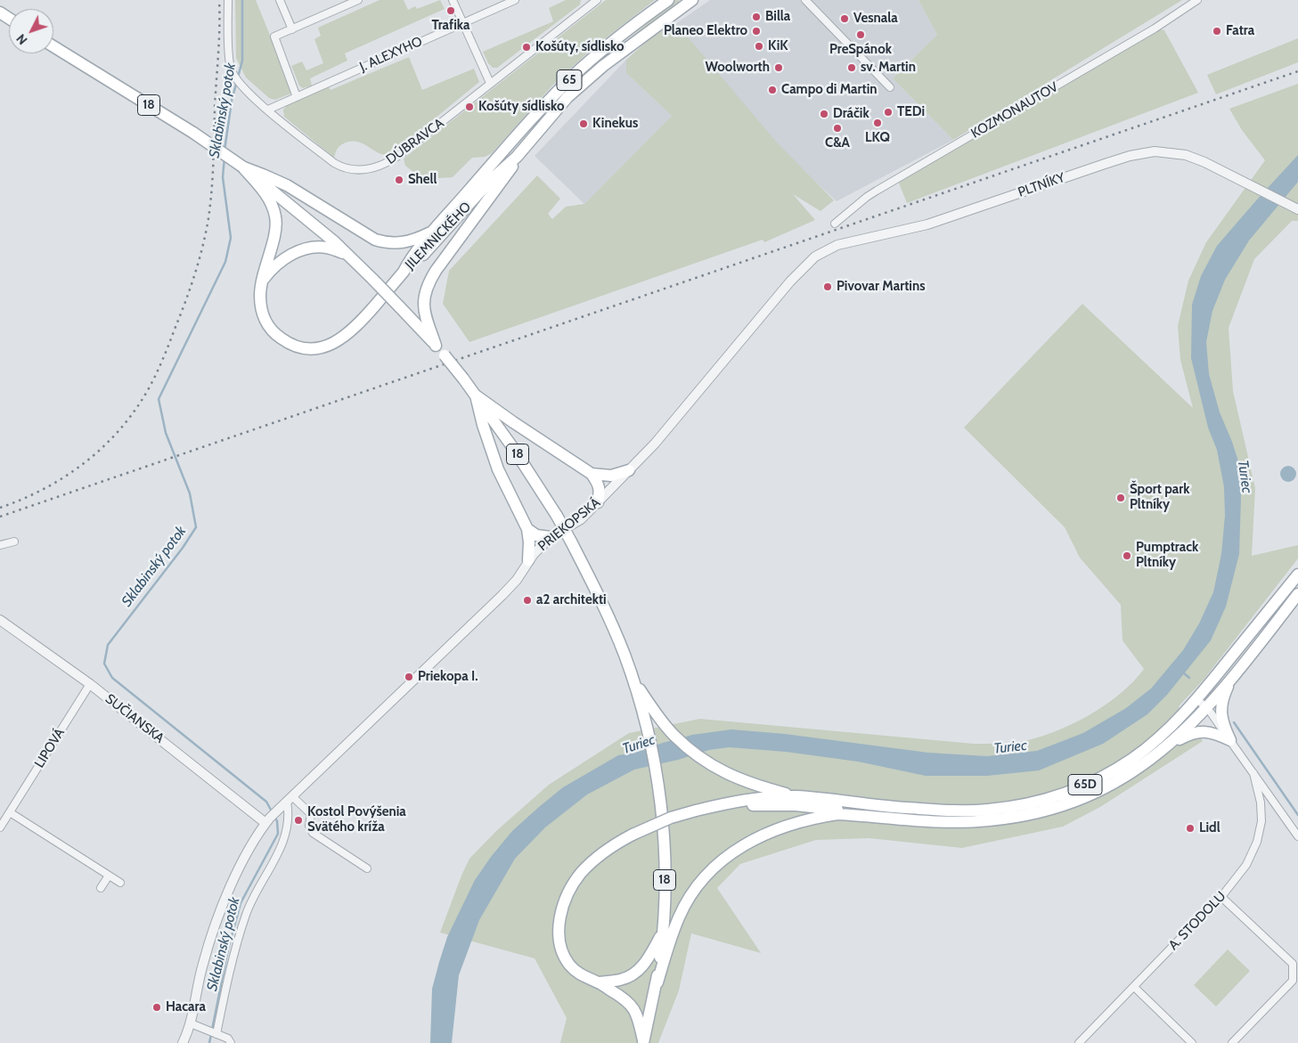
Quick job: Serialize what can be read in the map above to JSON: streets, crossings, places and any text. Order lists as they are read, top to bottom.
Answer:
{
  "streets": {
    "main road": [
      "65",
      "18",
      "JILEMNICKÉHO",
      "65D"
    ],
    "street": [
      "J. ALEXYHO",
      "KOZMONAUTOV",
      "DÚBRAVCA",
      "PLTNÍKY",
      "PRIEKOPSKÁ",
      "SUČIANSKA",
      "LIPOVÁ",
      "A. STODOLU"
    ]
  },
  "crossings": [
    ["J. ALEXYHO", "DÚBRAVCA"],
    ["PLTNÍKY", "PRIEKOPSKÁ"],
    ["PRIEKOPSKÁ", "SUČIANSKA"],
    ["SUČIANSKA", "LIPOVÁ"]
  ],
  "water": ["Sklabinský potok", "Turiec"],
  "places": [
    "Trafika",
    "Billa",
    "Vesnala",
    "Planeo Elektro",
    "Fatra",
    "PreSpánok",
    "KiK",
    "Košúty, sídlisko",
    "Woolworth",
    "sv. Martin",
    "Campo di Martin",
    "Košúty sídlisko",
    "TEDi",
    "Dráčik",
    "LKQ",
    "Kinekus",
    "C&A",
    "Shell",
    "Pivovar Martins",
    "Šport park Pltníky",
    "Pumptrack Pltníky",
    "a2 architekti",
    "Priekopa I.",
    "Kostol Povýšenia Svätého kríža",
    "Lidl",
    "Hacara"
  ],
  "north": "bottom left"
}
